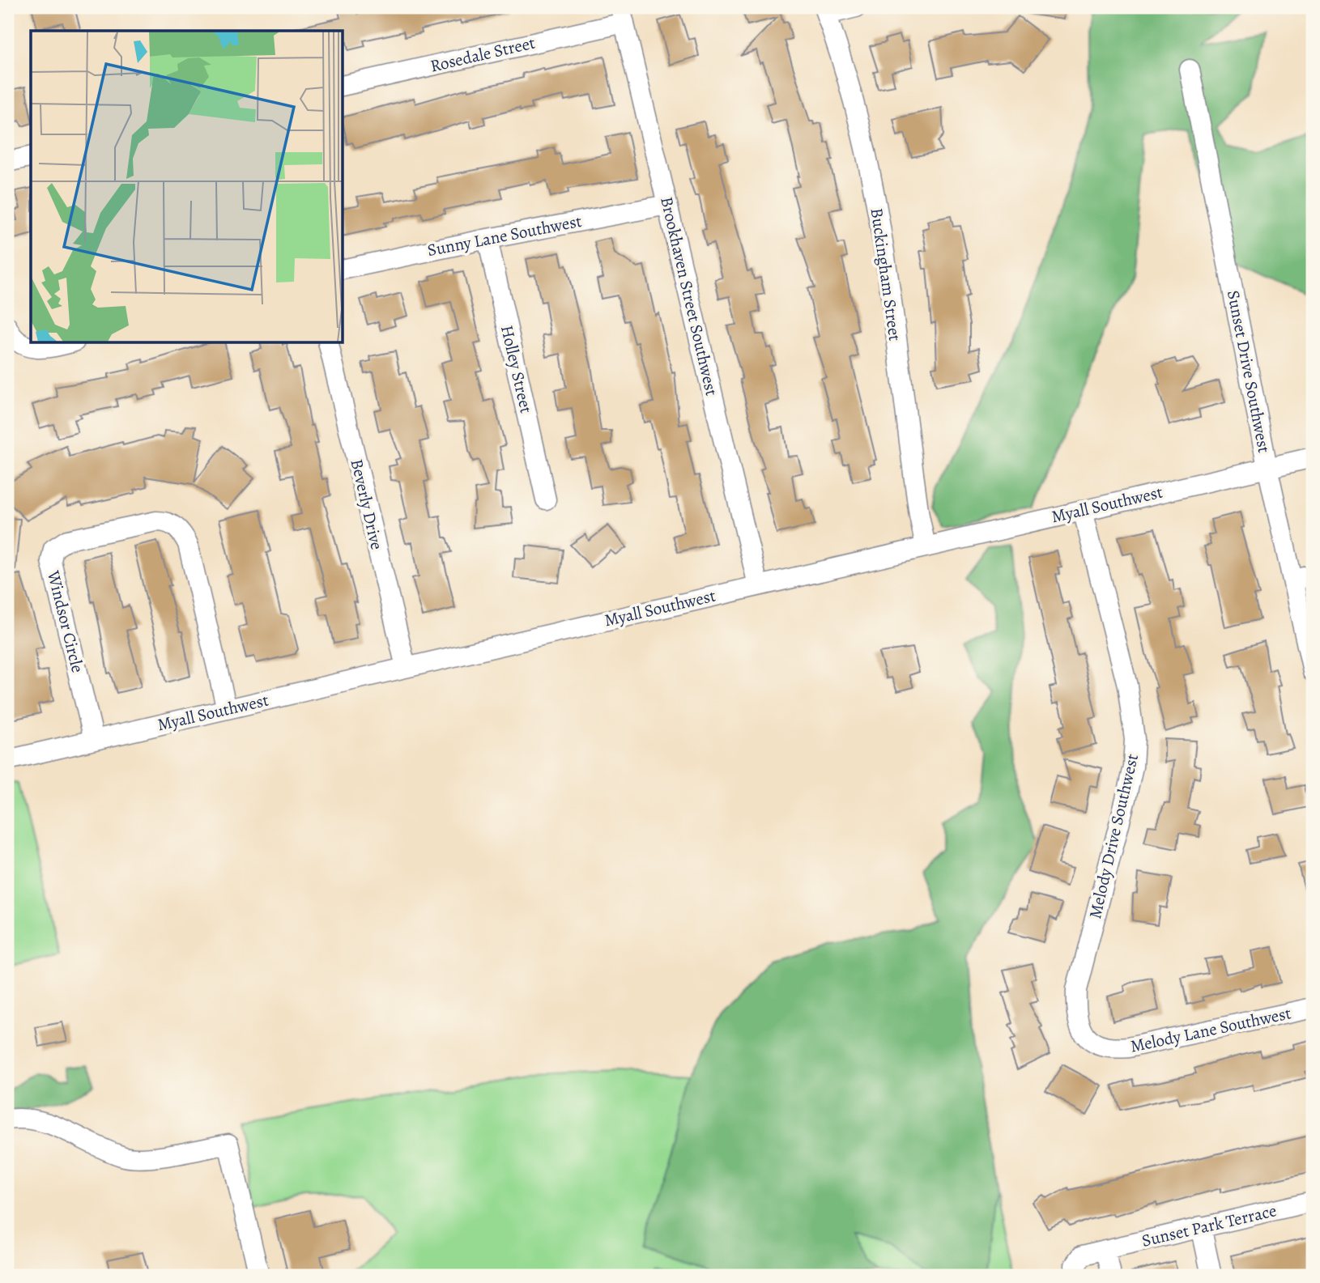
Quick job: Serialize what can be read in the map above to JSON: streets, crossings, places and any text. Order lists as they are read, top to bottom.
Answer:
{
  "streets": {
    "street": [
      "Rosedale Street",
      "Sunny Lane Southwest",
      "Buckingham Street",
      "Brookhaven Street Southwest",
      "Holley Street",
      "Sunset Drive Southwest",
      "Beverly Drive",
      "Myall Southwest",
      "Windsor Circle",
      "Melody Drive Southwest",
      "Melody Lane Southwest",
      "Sunset Park Terrace"
    ]
  },
  "crossings": [
    ["Rosedale Street", "Brookhaven Street Southwest"],
    ["Sunny Lane Southwest", "Brookhaven Street Southwest"],
    ["Sunny Lane Southwest", "Holley Street"],
    ["Buckingham Street", "Myall Southwest"],
    ["Brookhaven Street Southwest", "Myall Southwest"],
    ["Sunset Drive Southwest", "Myall Southwest"],
    ["Beverly Drive", "Myall Southwest"],
    ["Myall Southwest", "Windsor Circle"],
    ["Myall Southwest", "Melody Drive Southwest"],
    ["Melody Drive Southwest", "Melody Lane Southwest"]
  ]
}
